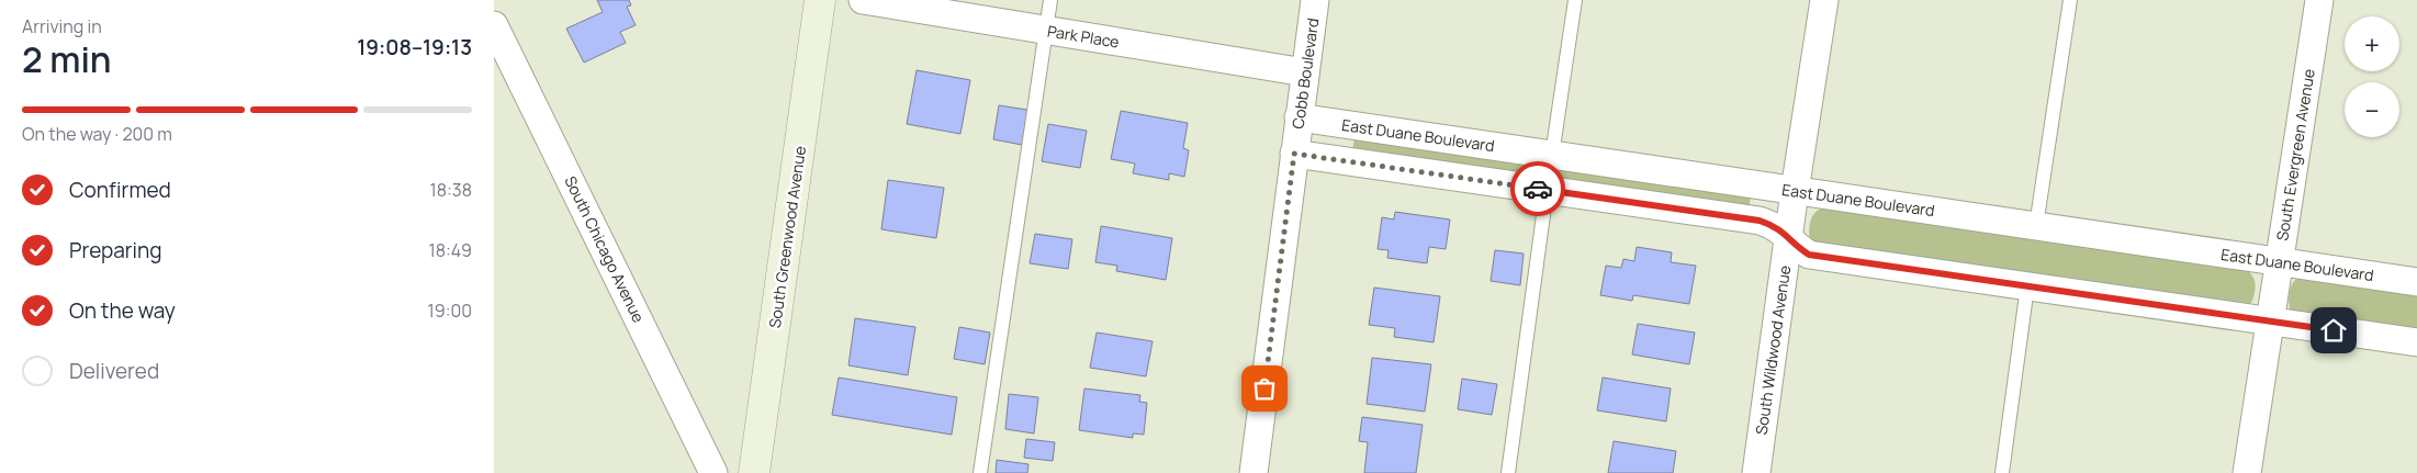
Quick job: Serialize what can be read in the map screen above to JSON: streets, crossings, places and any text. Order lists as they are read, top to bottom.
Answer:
{
  "streets": {
    "street": [
      "Park Place",
      "Cobb Boulevard",
      "East Duane Boulevard",
      "South Evergreen Avenue",
      "South Greenwood Avenue",
      "South Chicago Avenue",
      "South Wildwood Avenue"
    ]
  },
  "crossings": [
    ["Park Place", "Cobb Boulevard"],
    ["Cobb Boulevard", "East Duane Boulevard"],
    ["East Duane Boulevard", "South Evergreen Avenue"],
    ["East Duane Boulevard", "South Wildwood Avenue"]
  ],
  "page": {
    "heading": ["2 min", "Arriving in", "19:08–19:13"],
    "map_buttons": ["+", "−"],
    "bar": "On the way · 200 m",
    "list": [
      ["Confirmed", "18:38"],
      ["Preparing", "18:49"],
      ["On the way", "19:00"],
      "Delivered"
    ]
  }
}
